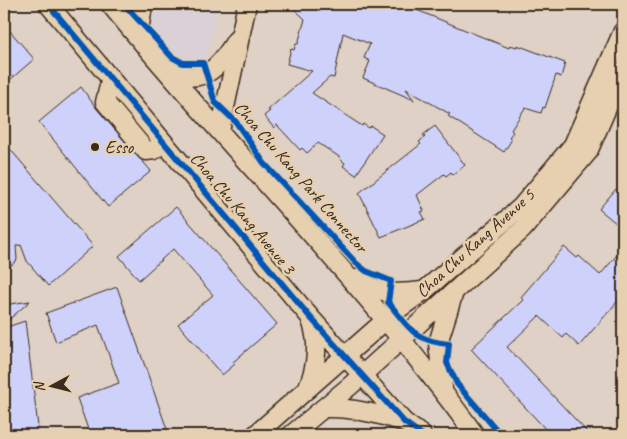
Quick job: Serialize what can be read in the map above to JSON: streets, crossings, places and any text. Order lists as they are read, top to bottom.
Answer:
{
  "streets": {
    "street": ["Choa Chu Kang Avenue 3", "Choa Chu Kang Avenue 5"],
    "cycle path": ["Choa Chu Kang Park Connector"]
  },
  "crossings": [
    ["Choa Chu Kang Avenue 3", "Choa Chu Kang Avenue 5"]
  ],
  "places": ["Esso"],
  "north": "left"
}
